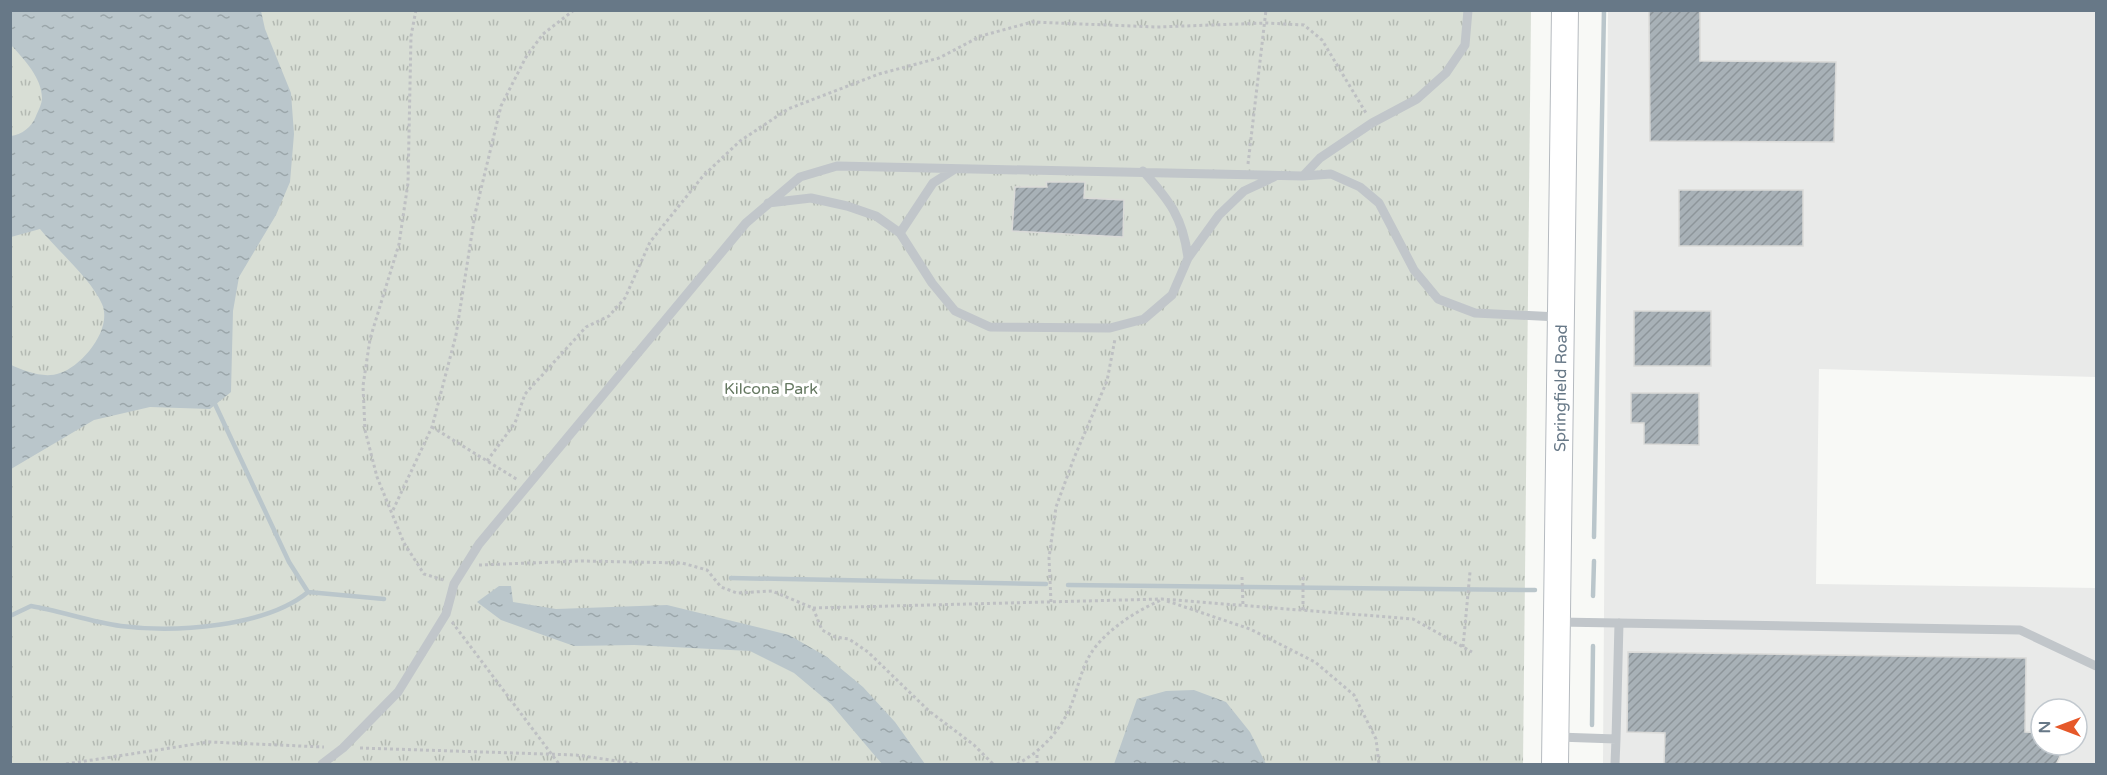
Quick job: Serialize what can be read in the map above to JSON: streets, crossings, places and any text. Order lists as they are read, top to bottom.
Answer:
{
  "streets": {
    "street": ["Springfield Road"]
  },
  "parks": ["Kilcona Park"],
  "north": "left"
}
